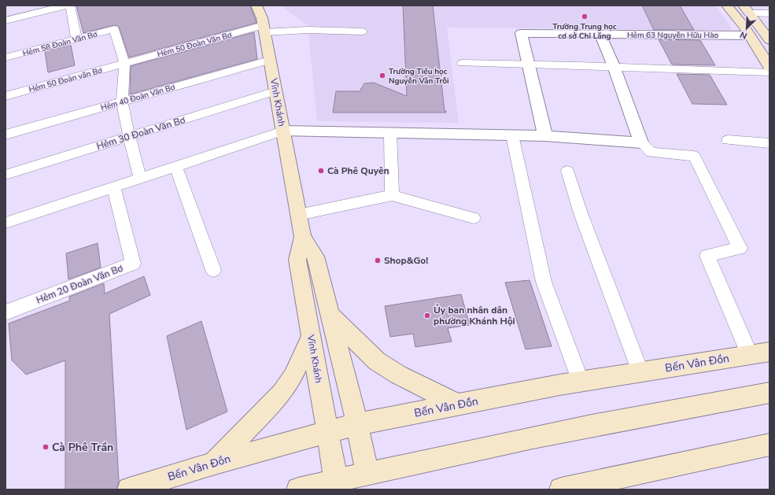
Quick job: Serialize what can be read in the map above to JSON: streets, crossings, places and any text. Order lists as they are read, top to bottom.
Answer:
{
  "streets": {
    "street": ["Hẻm 63 Nguyễn Hữu Hào", "Vĩnh Khánh", "Bến Vân Đồn"],
    "lane": [
      "Hẻm 58 Đoàn Văn Bơ",
      "Hẻm 50 Đoàn Văn Bơ",
      "Hẻm 50 Đoàn văn Bơ",
      "Hẻm 40 Đoàn Văn Bơ",
      "Hẻm 30 Đoàn Văn Bơ",
      "Hẻm 20 Đoàn Văn Bơ"
    ]
  },
  "crossings": [
    ["Hẻm 58 Đoàn Văn Bơ", "Hẻm 50 Đoàn Văn Bơ"],
    ["Hẻm 58 Đoàn Văn Bơ", "Hẻm 50 Đoàn văn Bơ"],
    ["Hẻm 50 Đoàn Văn Bơ", "Hẻm 50 Đoàn văn Bơ"],
    ["Hẻm 50 Đoàn Văn Bơ", "Vĩnh Khánh"],
    ["Hẻm 40 Đoàn Văn Bơ", "Vĩnh Khánh"],
    ["Vĩnh Khánh", "Hẻm 30 Đoàn Văn Bơ"],
    ["Vĩnh Khánh", "Bến Vân Đồn"]
  ],
  "places": [
    "Trường Trung học cơ sở Chi Lăng",
    "Trường Tiểu học Nguyễn Văn Trỗi",
    "Cà Phê Quyên",
    "Shop&Go!",
    "Ủy ban nhân dân phường Khánh Hội",
    "Cà Phê Trần"
  ],
  "north": "bottom left"
}
